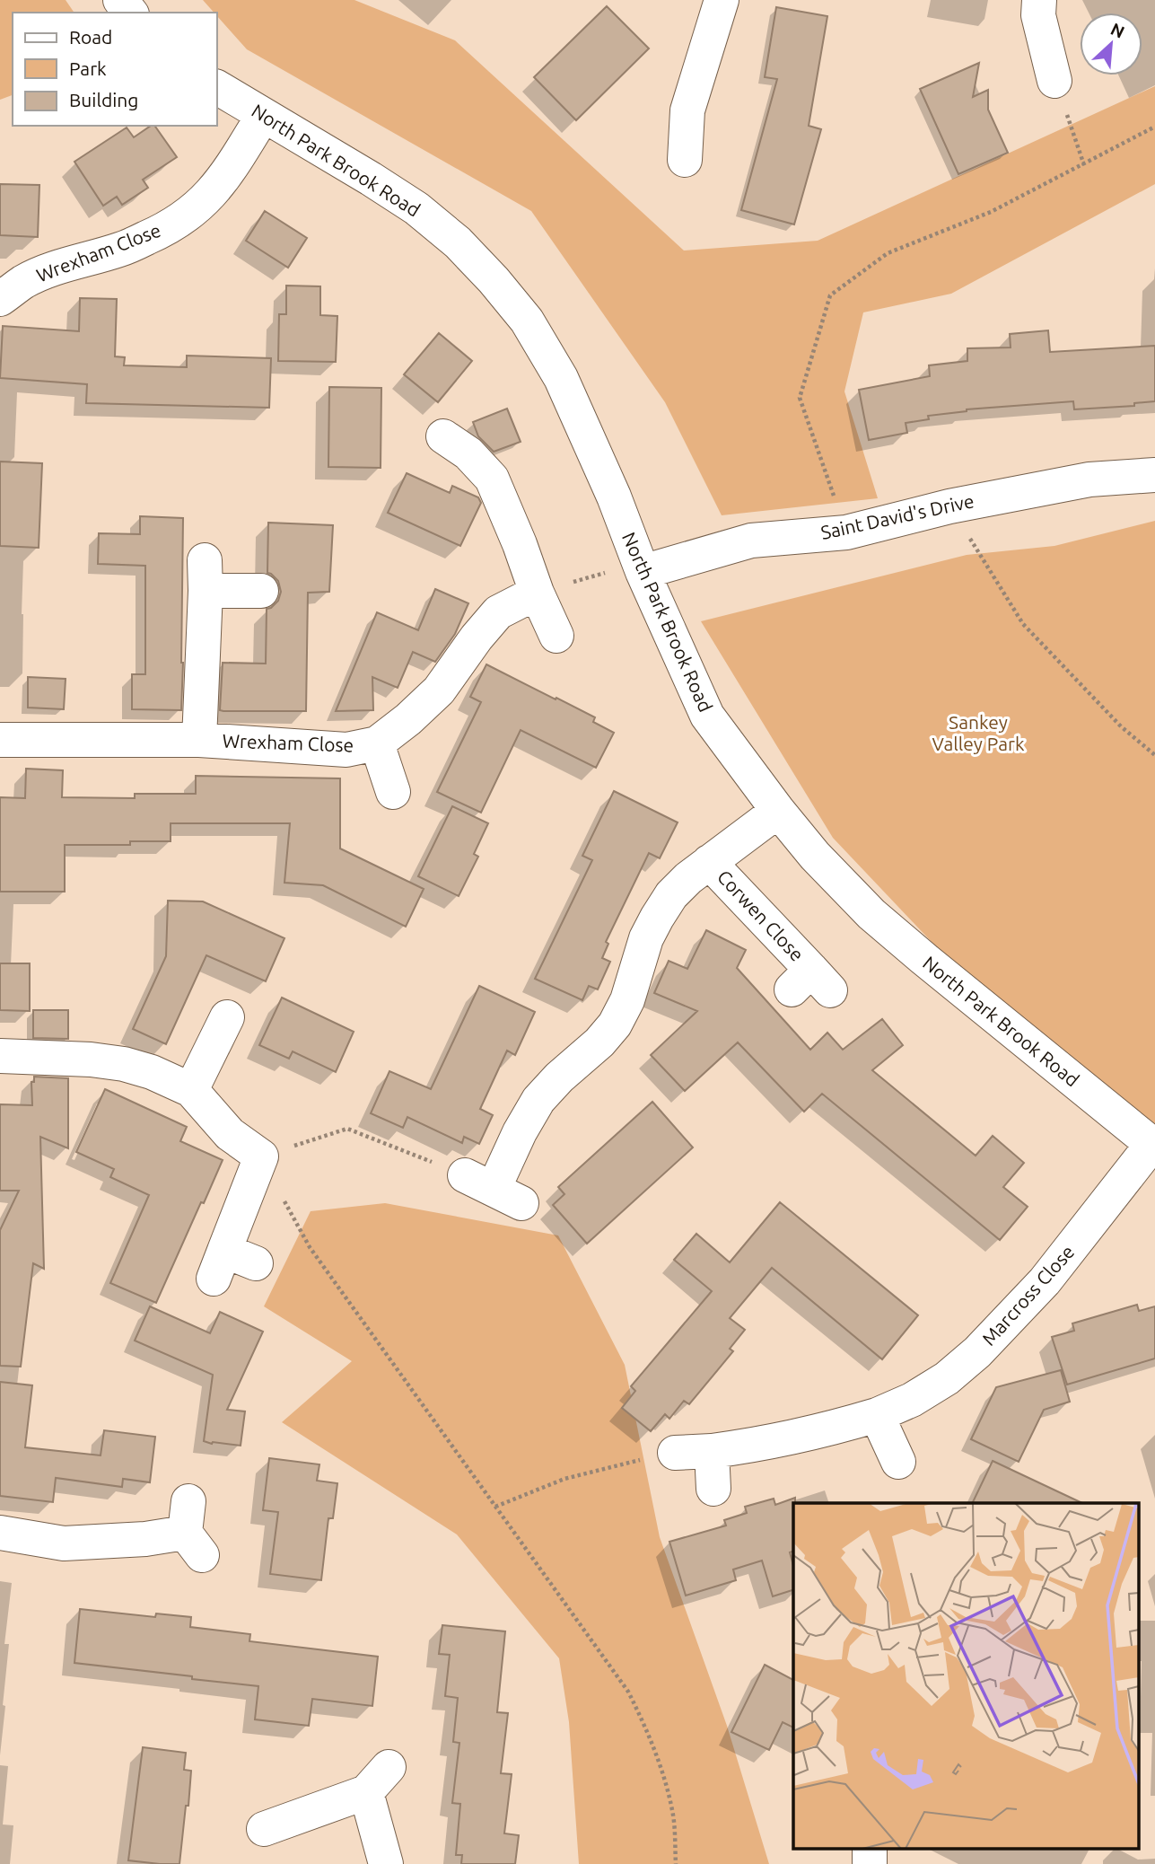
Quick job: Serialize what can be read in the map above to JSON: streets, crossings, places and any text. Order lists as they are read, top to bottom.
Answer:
{
  "streets": {
    "street": [
      "North Park Brook Road",
      "Wrexham Close",
      "Saint David's Drive",
      "Corwen Close",
      "Marcross Close"
    ]
  },
  "crossings": [
    ["North Park Brook Road", "Wrexham Close"],
    ["North Park Brook Road", "Saint David's Drive"],
    ["North Park Brook Road", "Corwen Close"],
    ["North Park Brook Road", "Marcross Close"]
  ],
  "parks": ["Sankey Valley Park"],
  "legend": ["Road", "Park", "Building"],
  "north": "top right"
}
